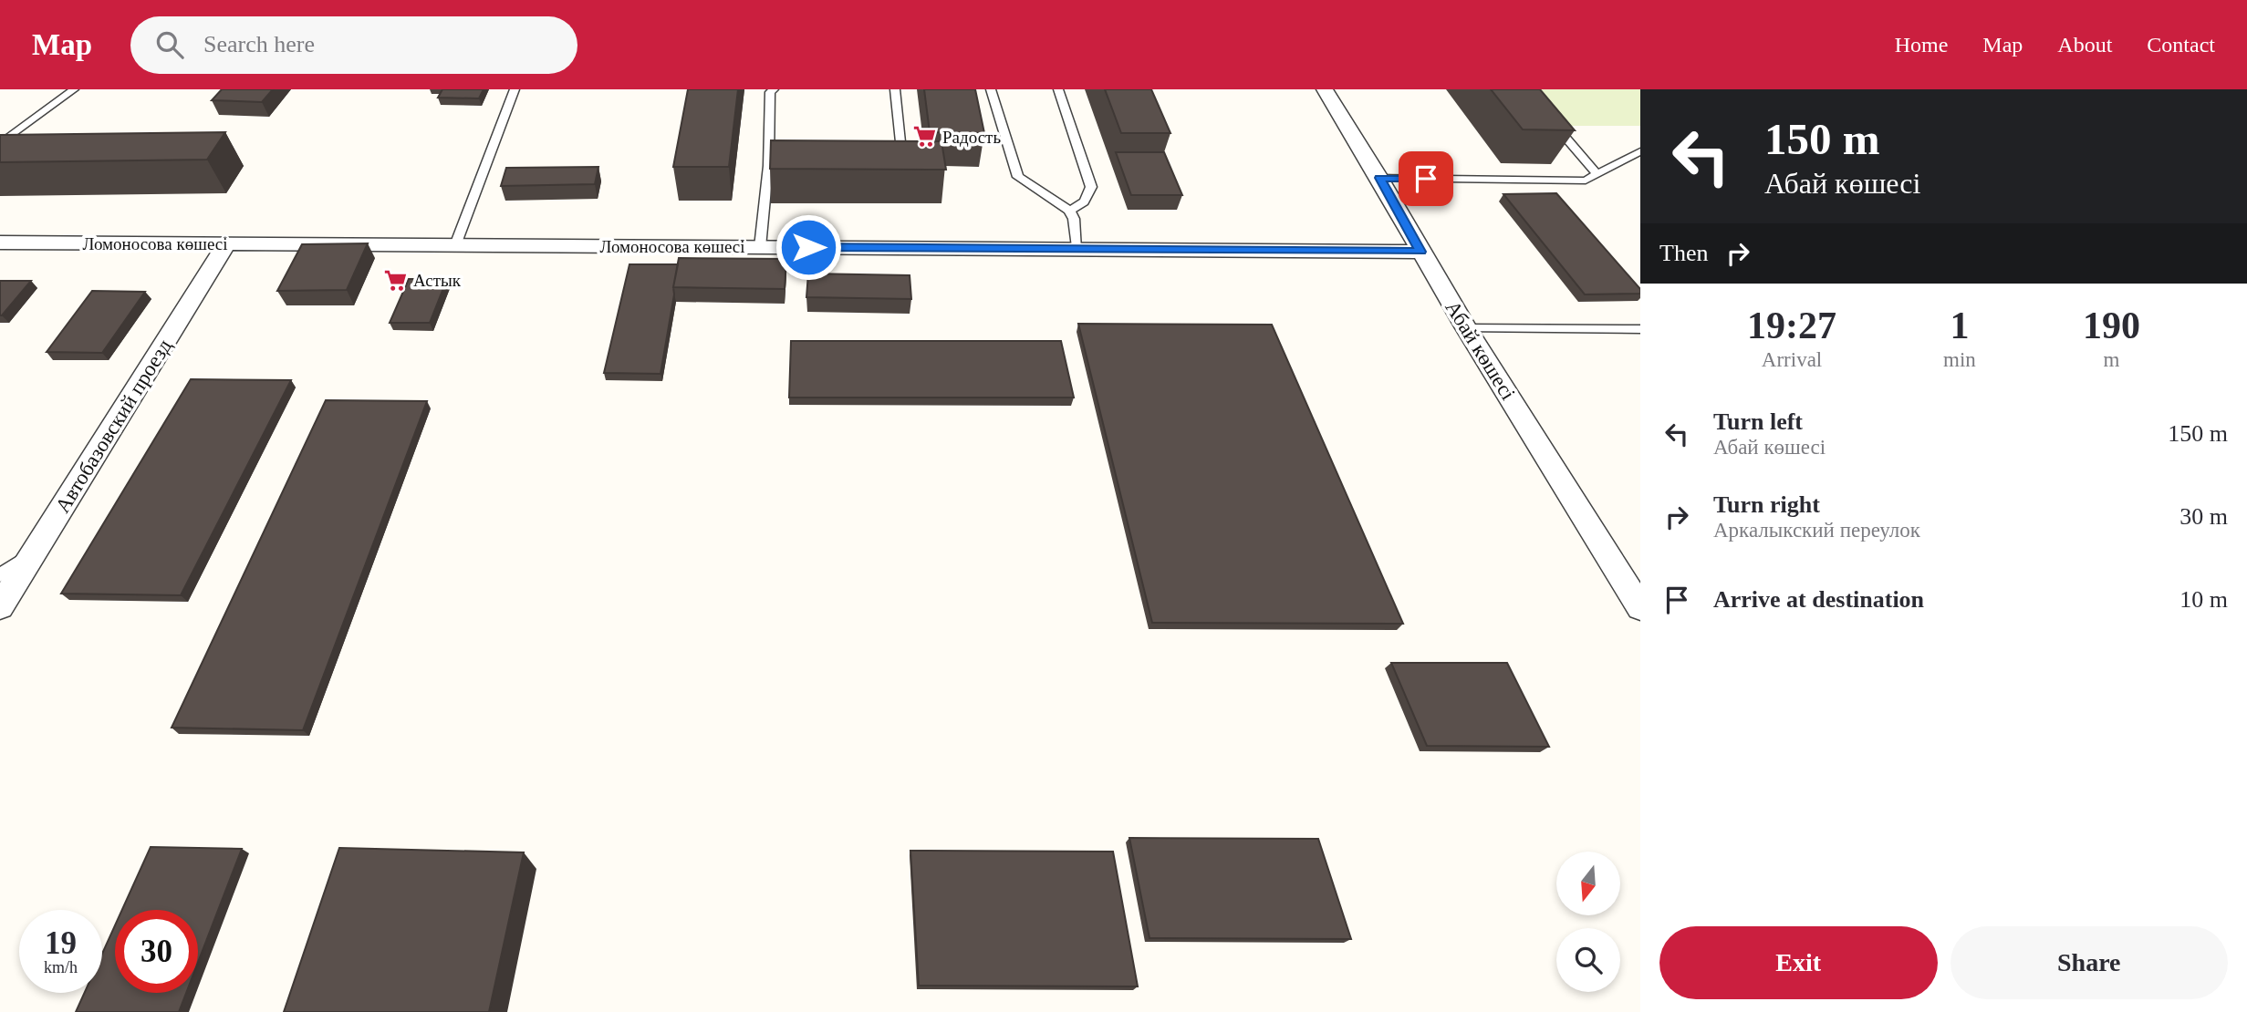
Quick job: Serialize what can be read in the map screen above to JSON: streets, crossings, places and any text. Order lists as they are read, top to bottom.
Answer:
{
  "streets": {
    "street": ["Ломоносова көшесі", "Абай көшесі", "Автобазовский проезд"]
  },
  "crossings": [
    ["Ломоносова көшесі", "Абай көшесі"],
    ["Ломоносова көшесі", "Автобазовский проезд"]
  ],
  "places": {
    "supermarket": ["Радость", "Астык"]
  },
  "north": "bottom",
  "page": {
    "header": "Map",
    "search": "Search here",
    "nav": [
      "Home",
      "Map",
      "About",
      "Contact"
    ],
    "turn": ["150 m", "Абай көшесі"],
    "then": "Then",
    "eta": [
      "19:27",
      "Arrival",
      "1",
      "min",
      "190",
      "m"
    ],
    "list": [
      {
        "name": "Turn left",
        "note": "Абай көшесі",
        "value": "150 m"
      },
      {
        "name": "Turn right",
        "note": "Аркалыкский переулок",
        "value": "30 m"
      },
      {
        "name": "Arrive at destination",
        "value": "10 m"
      }
    ],
    "speed": "19 km/h",
    "limit": "30",
    "buttons": ["Exit", "Share"]
  }
}
